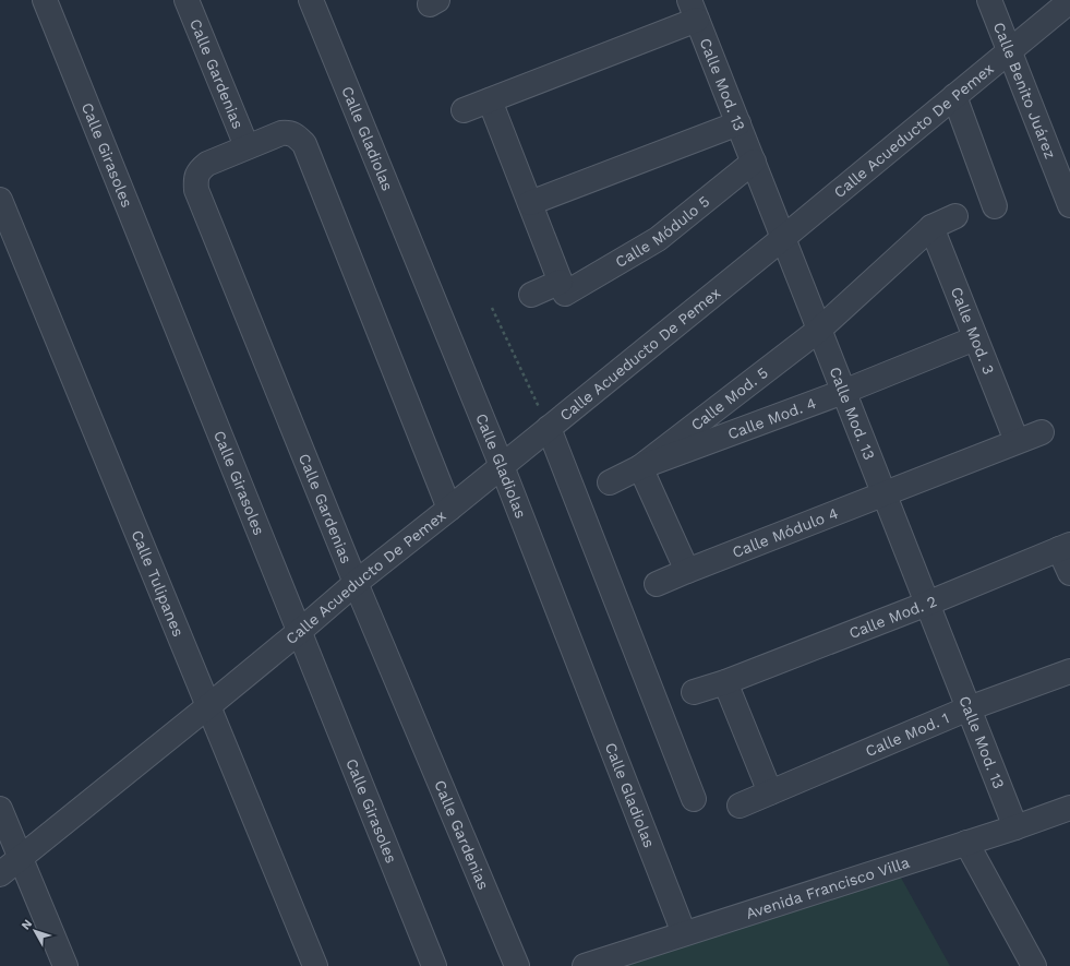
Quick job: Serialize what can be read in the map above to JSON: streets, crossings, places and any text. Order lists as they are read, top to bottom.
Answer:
{
  "streets": {
    "street": [
      "Calle Gardenias",
      "Calle Mod. 13",
      "Calle Benito Juárez",
      "Calle Acueducto De Pemex",
      "Calle Gladiolas",
      "Calle Girasoles",
      "Calle Módulo 5",
      "Calle Mod. 3",
      "Calle Mod. 5",
      "Calle Mod. 4",
      "Calle Módulo 4",
      "Calle Tulipanes",
      "Calle Mod. 2",
      "Calle Mod. 1",
      "Avenida Francisco Villa"
    ]
  },
  "crossings": [
    ["Calle Gardenias", "Calle Acueducto De Pemex"],
    ["Calle Mod. 13", "Calle Acueducto De Pemex"],
    ["Calle Mod. 13", "Calle Módulo 5"],
    ["Calle Mod. 13", "Calle Mod. 5"],
    ["Calle Mod. 13", "Calle Mod. 4"],
    ["Calle Mod. 13", "Calle Módulo 4"],
    ["Calle Mod. 13", "Calle Mod. 2"],
    ["Calle Mod. 13", "Calle Mod. 1"],
    ["Calle Mod. 13", "Avenida Francisco Villa"],
    ["Calle Benito Juárez", "Calle Acueducto De Pemex"],
    ["Calle Acueducto De Pemex", "Calle Gladiolas"],
    ["Calle Acueducto De Pemex", "Calle Girasoles"],
    ["Calle Acueducto De Pemex", "Calle Tulipanes"],
    ["Calle Gladiolas", "Avenida Francisco Villa"],
    ["Calle Mod. 3", "Calle Mod. 4"],
    ["Calle Mod. 5", "Calle Mod. 4"]
  ],
  "north": "top left"
}
